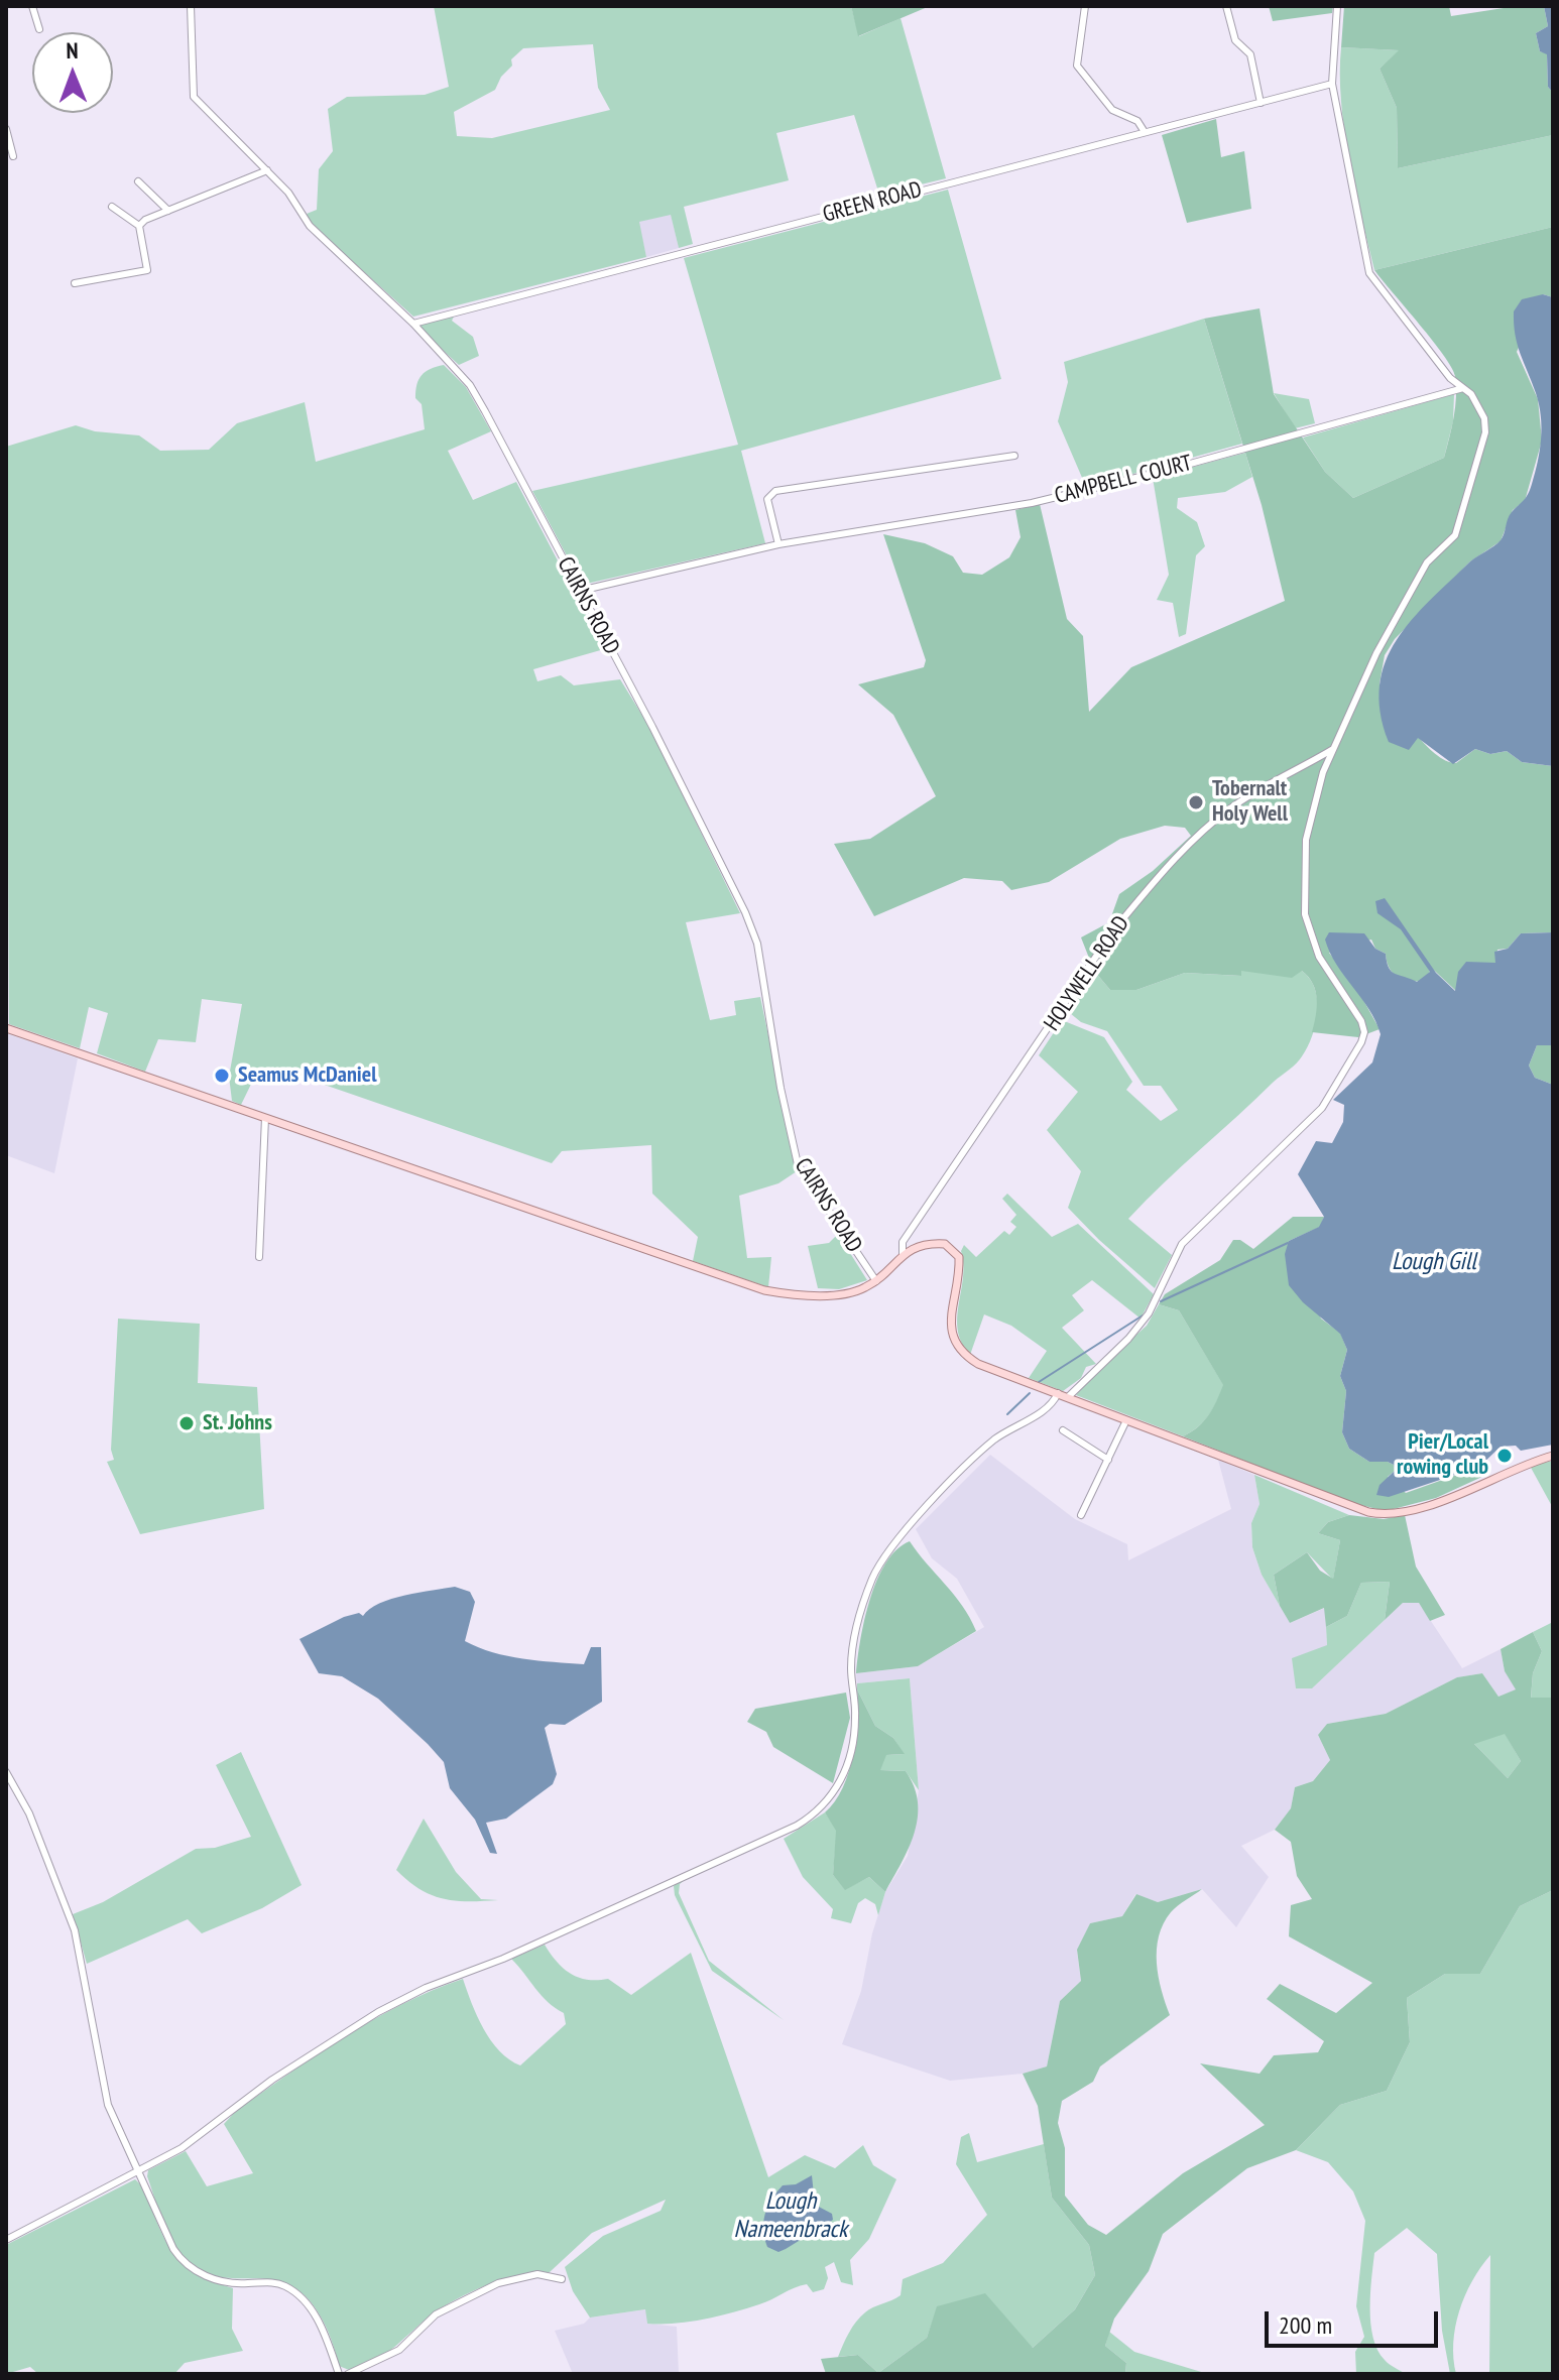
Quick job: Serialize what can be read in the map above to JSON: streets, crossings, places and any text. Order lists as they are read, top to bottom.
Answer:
{
  "streets": {
    "street": [
      "GREEN ROAD",
      "CAMPBELL COURT",
      "CAIRNS ROAD",
      "HOLYWELL ROAD"
    ]
  },
  "crossings": [
    ["GREEN ROAD", "CAIRNS ROAD"],
    ["CAMPBELL COURT", "CAIRNS ROAD"]
  ],
  "water": ["Lough Gill", "Lough Nameenbrack"],
  "places": [
    "Tobernalt Holy Well",
    "Seamus McDaniel",
    "St. Johns",
    "Pier/Local rowing club"
  ],
  "scale_bar": "200 m",
  "north": "top"
}
